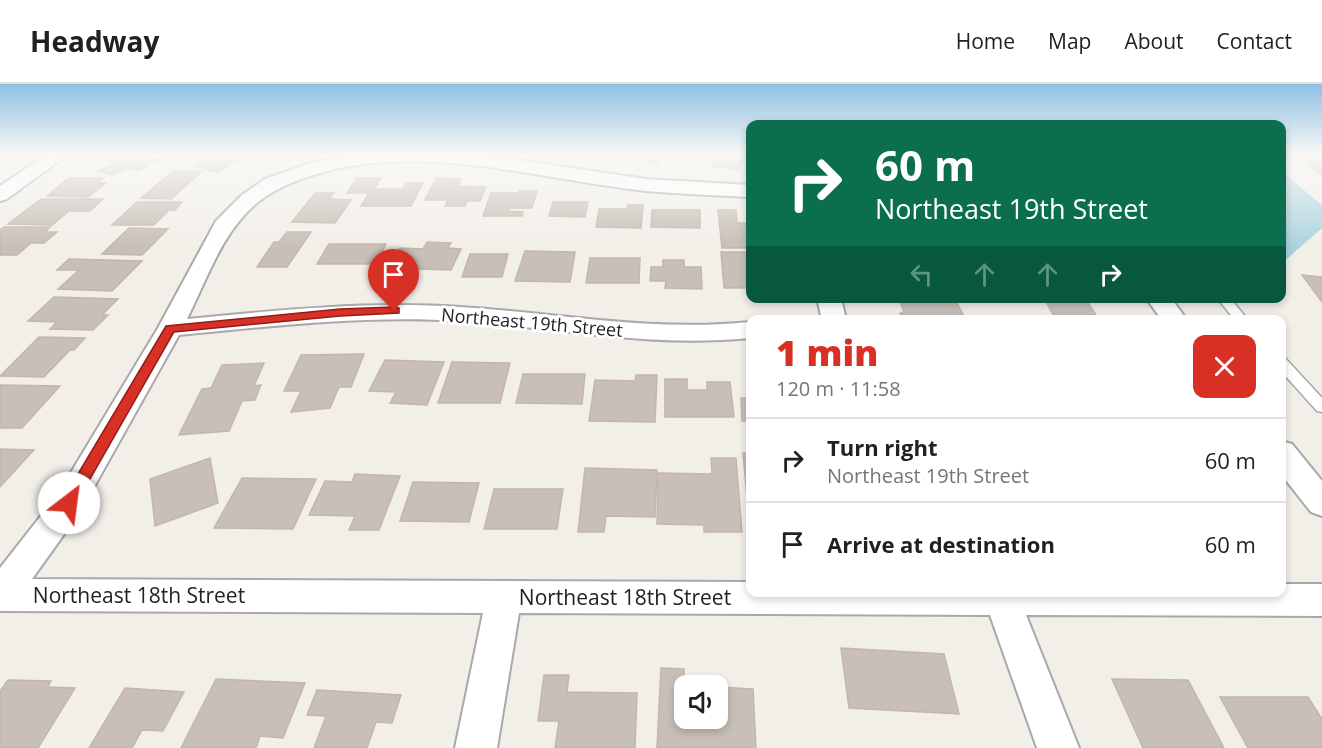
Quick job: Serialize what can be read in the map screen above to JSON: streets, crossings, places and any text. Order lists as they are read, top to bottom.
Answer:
{
  "streets": {
    "street": ["Northeast 19th Street", "Northeast 18th Street"]
  },
  "page": {
    "header": "Headway",
    "nav": [
      "Home",
      "Map",
      "About",
      "Contact"
    ],
    "turn": ["60 m", "Northeast 19th Street"],
    "heading": ["1 min", "120 m · 11:58"],
    "list": [
      {
        "name": "Turn right",
        "note": "Northeast 19th Street",
        "value": "60 m"
      },
      {
        "name": "Arrive at destination",
        "value": "60 m"
      }
    ]
  }
}
